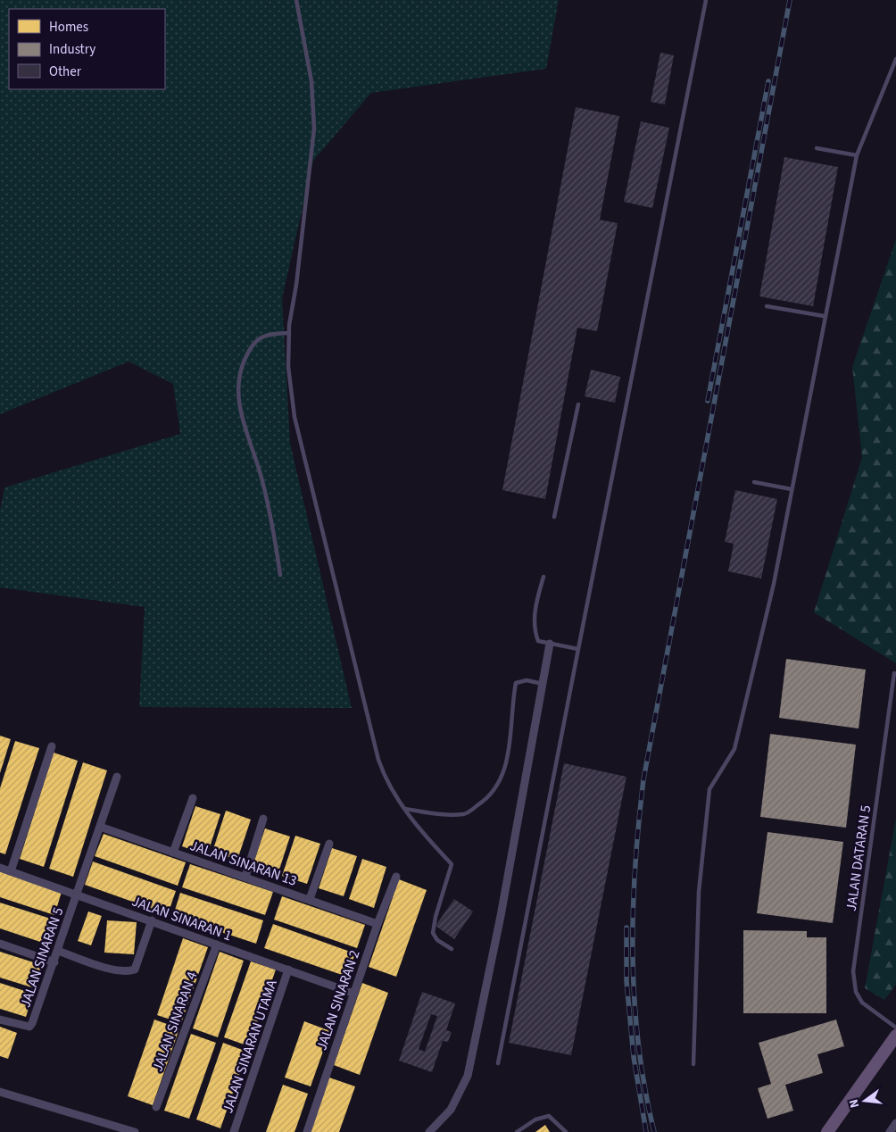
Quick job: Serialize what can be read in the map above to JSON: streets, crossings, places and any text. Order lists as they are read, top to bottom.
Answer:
{
  "streets": {
    "street": [
      "JALAN SINARAN 13",
      "JALAN SINARAN 1",
      "JALAN SINARAN 5",
      "JALAN SINARAN 2",
      "JALAN SINARAN 4",
      "JALAN SINARAN UTAMA"
    ],
    "lane": ["JALAN DATARAN 5"]
  },
  "crossings": [
    ["JALAN SINARAN 13", "JALAN SINARAN 5"],
    ["JALAN SINARAN 13", "JALAN SINARAN 2"],
    ["JALAN SINARAN 1", "JALAN SINARAN 5"],
    ["JALAN SINARAN 1", "JALAN SINARAN 2"],
    ["JALAN SINARAN 1", "JALAN SINARAN 4"],
    ["JALAN SINARAN 1", "JALAN SINARAN UTAMA"]
  ],
  "legend": ["Homes", "Industry", "Other"],
  "north": "left"
}
